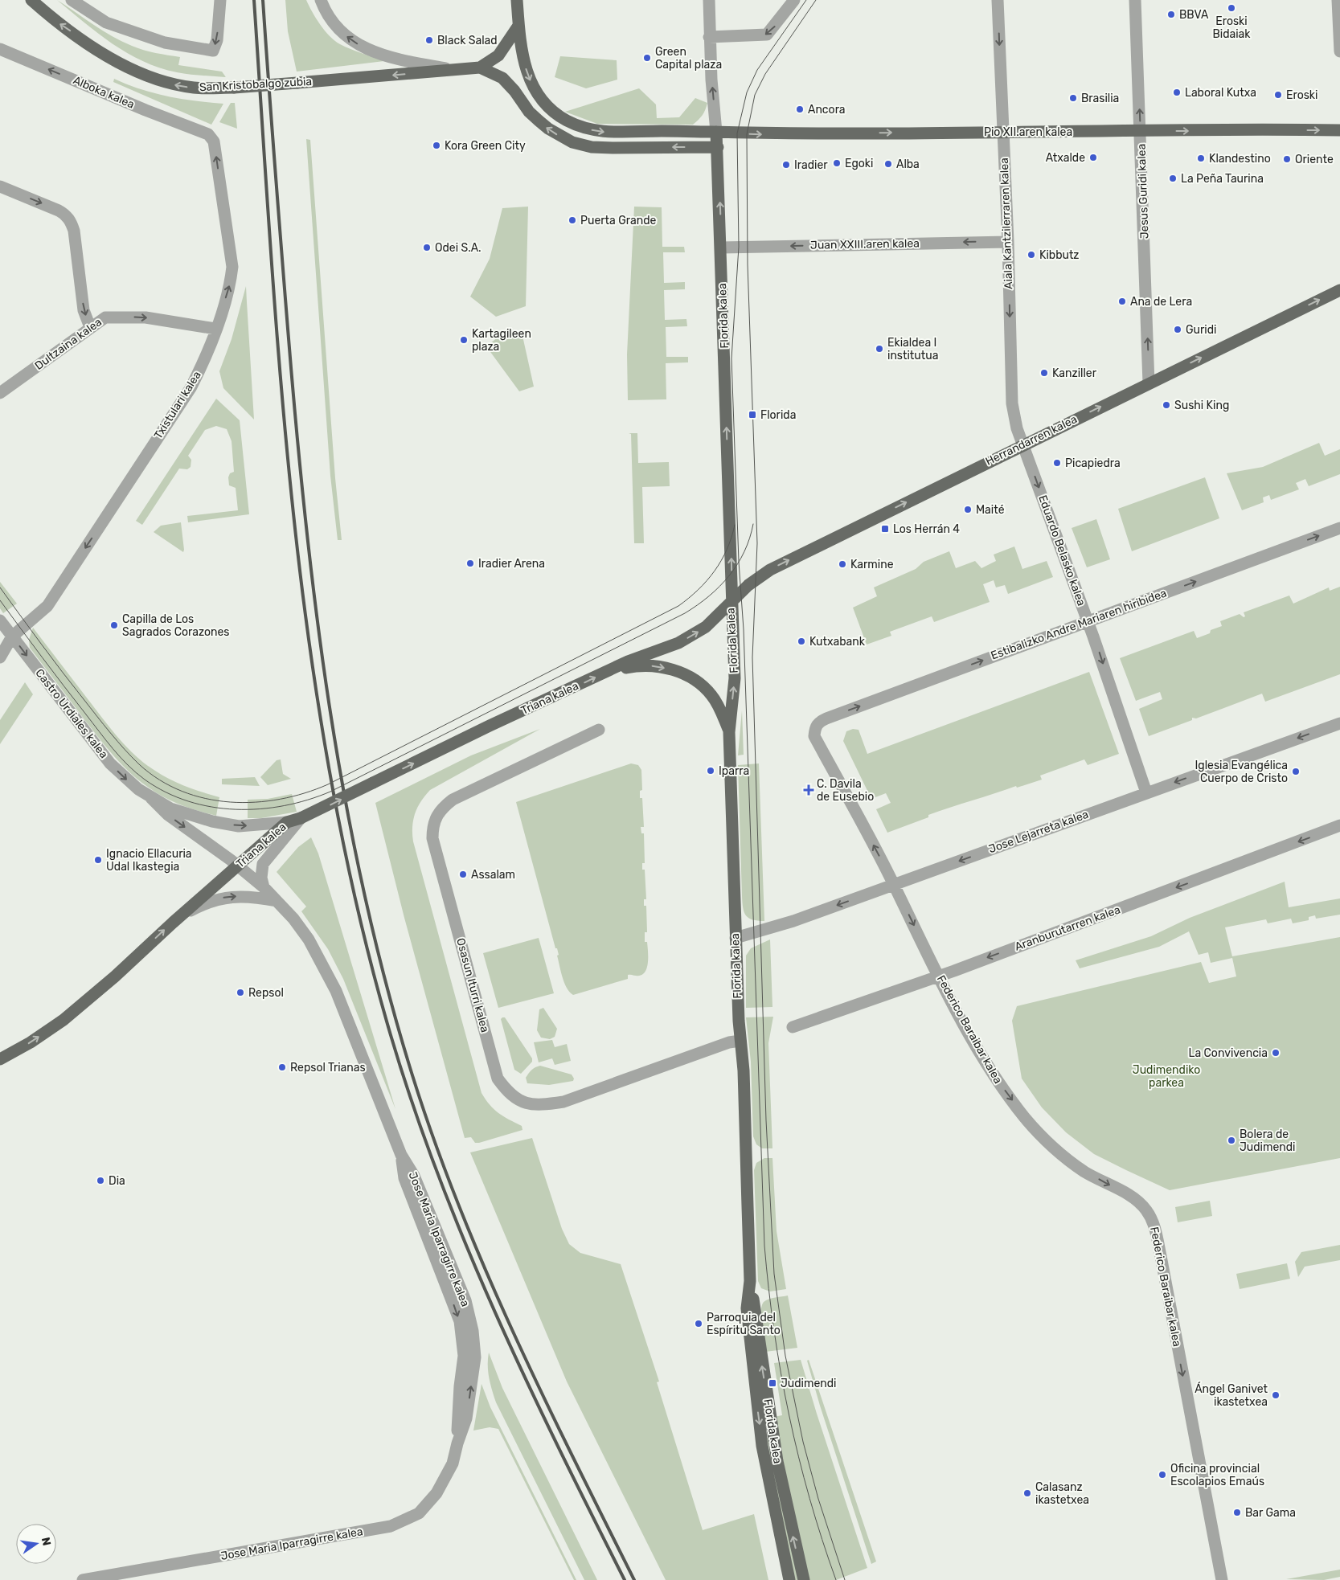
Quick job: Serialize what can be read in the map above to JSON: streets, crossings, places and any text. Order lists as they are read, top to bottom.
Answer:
{
  "streets": {
    "main road": [
      "San Kristobalgo zubia",
      "Pio XII.aren kalea",
      "Florida kalea",
      "Herrandarren kalea",
      "Triana kalea"
    ],
    "street": [
      "Alboka kalea",
      "Jesus Guridi kalea",
      "Aiala Kantzilerraren kalea",
      "Juan XXIII.aren kalea",
      "Dultzaina kalea",
      "Txistulari kalea",
      "Eduardo Belasko kalea",
      "Estibalizko Andre Mariaren hiribidea",
      "Castro Urdiales kalea",
      "Jose Lejarreta kalea",
      "Aranburutarren kalea",
      "Osasun Iturri kalea",
      "Federico Baraibar kalea",
      "Jose Maria Iparragirre kalea"
    ]
  },
  "crossings": [
    ["Alboka kalea", "Txistulari kalea"],
    ["Pio XII.aren kalea", "Jesus Guridi kalea"],
    ["Pio XII.aren kalea", "Aiala Kantzilerraren kalea"],
    ["Pio XII.aren kalea", "Florida kalea"],
    ["Jesus Guridi kalea", "Herrandarren kalea"],
    ["Aiala Kantzilerraren kalea", "Juan XXIII.aren kalea"],
    ["Aiala Kantzilerraren kalea", "Herrandarren kalea"],
    ["Aiala Kantzilerraren kalea", "Eduardo Belasko kalea"],
    ["Juan XXIII.aren kalea", "Florida kalea"],
    ["Florida kalea", "Herrandarren kalea"],
    ["Florida kalea", "Triana kalea"],
    ["Florida kalea", "Jose Lejarreta kalea"],
    ["Florida kalea", "Osasun Iturri kalea"],
    ["Dultzaina kalea", "Txistulari kalea"],
    ["Txistulari kalea", "Castro Urdiales kalea"],
    ["Herrandarren kalea", "Eduardo Belasko kalea"],
    ["Herrandarren kalea", "Triana kalea"],
    ["Eduardo Belasko kalea", "Estibalizko Andre Mariaren hiribidea"],
    ["Eduardo Belasko kalea", "Jose Lejarreta kalea"],
    ["Estibalizko Andre Mariaren hiribidea", "Federico Baraibar kalea"],
    ["Triana kalea", "Castro Urdiales kalea"],
    ["Triana kalea", "Jose Maria Iparragirre kalea"],
    ["Castro Urdiales kalea", "Jose Maria Iparragirre kalea"],
    ["Jose Lejarreta kalea", "Federico Baraibar kalea"],
    ["Aranburutarren kalea", "Federico Baraibar kalea"]
  ],
  "one_way": [
    "San Kristobalgo zubia",
    "Alboka kalea",
    "Jesus Guridi kalea",
    "Aiala Kantzilerraren kalea",
    "Juan XXIII.aren kalea",
    "Dultzaina kalea",
    "Herrandarren kalea",
    "Eduardo Belasko kalea",
    "Estibalizko Andre Mariaren hiribidea",
    "Triana kalea",
    "Castro Urdiales kalea",
    "Jose Lejarreta kalea",
    "Aranburutarren kalea"
  ],
  "parks": ["Judimendiko parkea"],
  "places": {
    "other": [
      "Eroski Bidaiak",
      "BBVA",
      "Black Salad",
      "Green Capital plaza",
      "Laboral Kutxa",
      "Eroski",
      "Brasilia",
      "Ancora",
      "Kora Green City",
      "Atxalde",
      "Klandestino",
      "Oriente",
      "Egoki",
      "Alba",
      "Iradier",
      "La Peña Taurina",
      "Puerta Grande",
      "Odei S.A.",
      "Kibbutz",
      "Ana de Lera",
      "Guridi",
      "Kartagileen plaza",
      "Ekialdea I institutua",
      "Kanziller",
      "Sushi King",
      "Picapiedra",
      "Maité",
      "Iradier Arena",
      "Karmine",
      "Capilla de Los Sagrados Corazones",
      "Kutxabank",
      "Iparra",
      "Iglesia Evangélica Cuerpo de Cristo",
      "Ignacio Ellacuria Udal Ikastegia",
      "Assalam",
      "Repsol",
      "La Convivencia",
      "Repsol Trianas",
      "Bolera de Judimendi",
      "Dia",
      "Parroquia del Espíritu Santo",
      "Ángel Ganivet ikastetxea",
      "Oficina provincial Escolapios Emaús",
      "Calasanz ikastetxea",
      "Bar Gama"
    ],
    "transit": ["Florida", "Los Herrán 4", "Judimendi"],
    "health": ["C. Davila de Eusebio"]
  },
  "north": "right"
}
